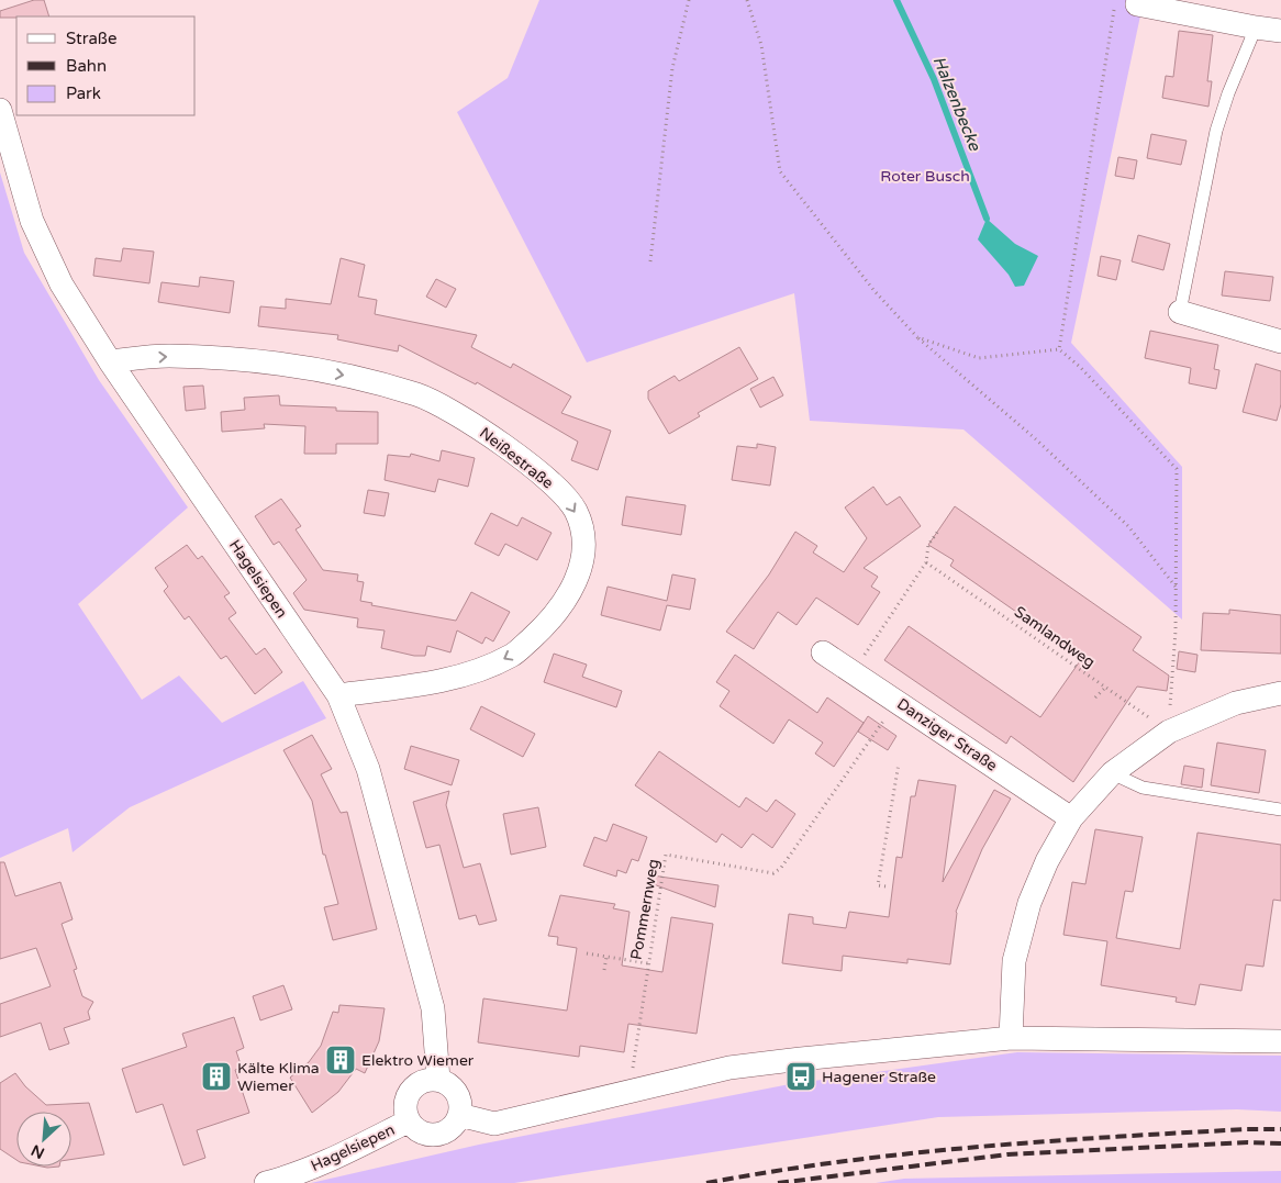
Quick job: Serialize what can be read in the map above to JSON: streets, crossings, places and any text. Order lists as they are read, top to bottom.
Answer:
{
  "streets": {
    "street": ["Neißestraße", "Hagelsiepen", "Danziger Straße"],
    "path": ["Samlandweg", "Pommernweg"]
  },
  "crossings": [
    ["Neißestraße", "Hagelsiepen"],
    ["Danziger Straße", "Pommernweg"]
  ],
  "water": ["Halzenbecke"],
  "parks": ["Roter Busch"],
  "places": {
    "building": ["Elektro Wiemer", "Kälte Klima Wiemer"],
    "bus stop": ["Hagener Straße"]
  },
  "legend": ["Straße", "Bahn", "Park"],
  "north": "bottom left"
}
